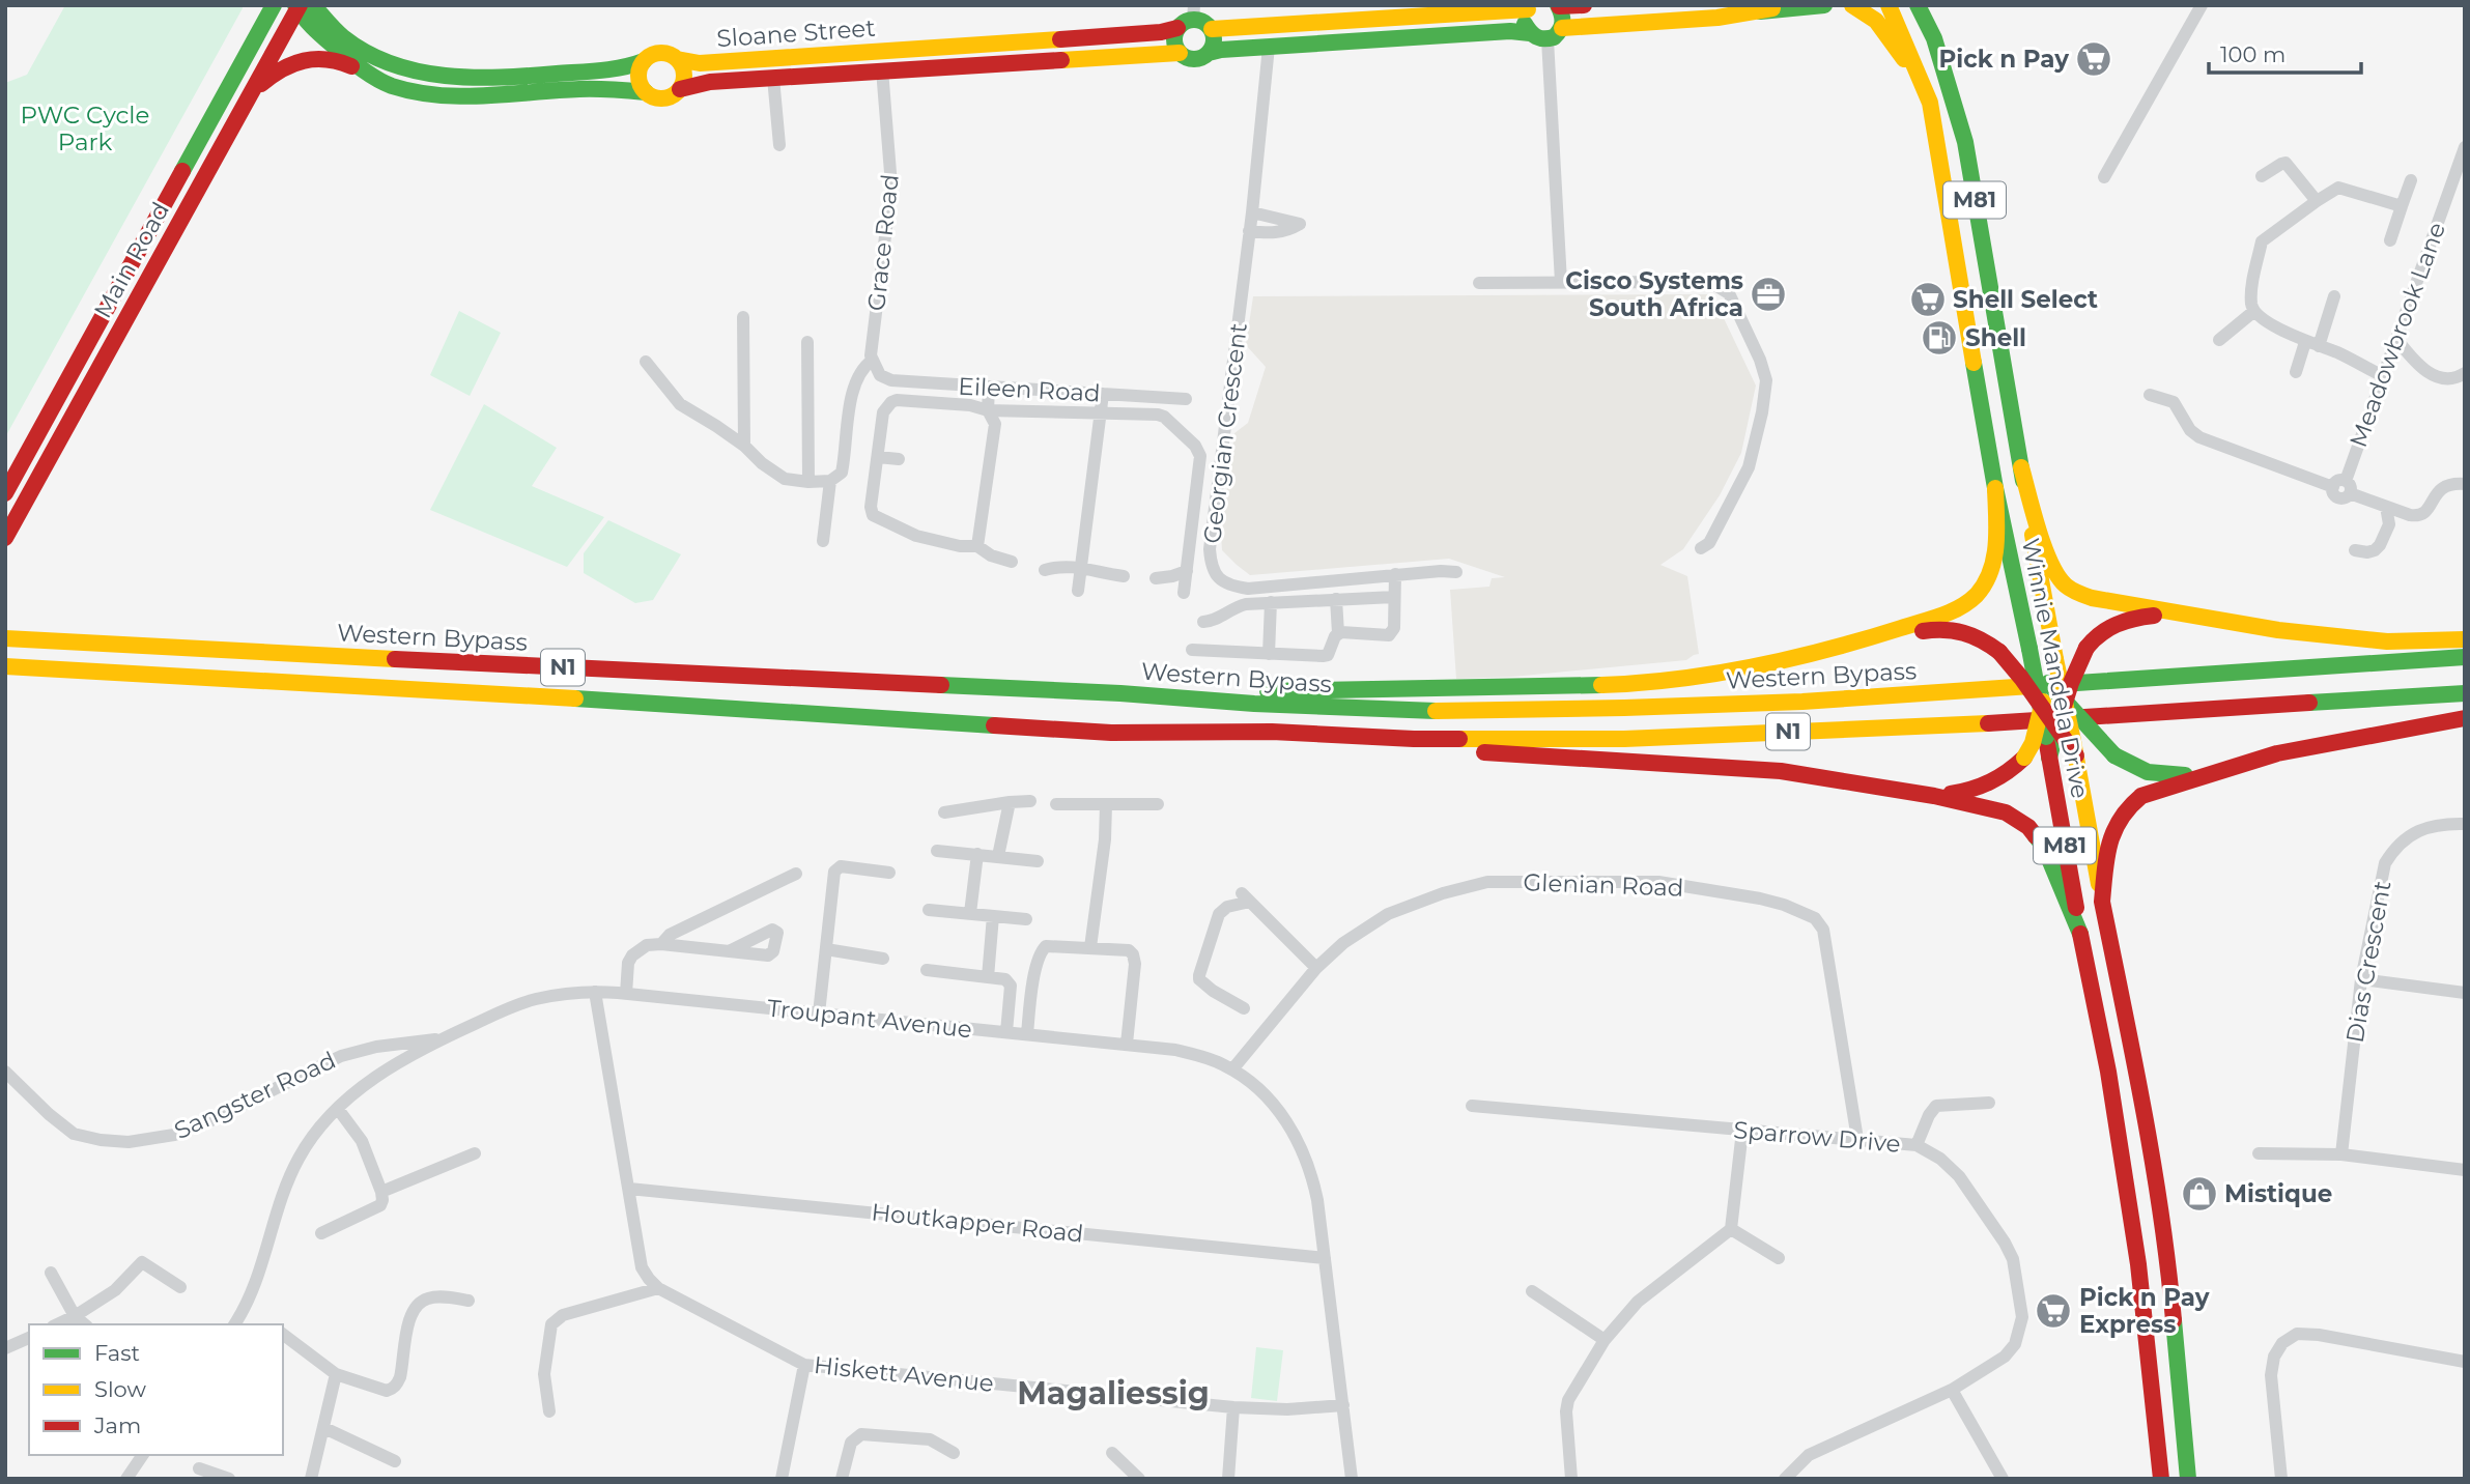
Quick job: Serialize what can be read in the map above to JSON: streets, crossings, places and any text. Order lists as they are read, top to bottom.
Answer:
{
  "streets": {
    "main road": [
      "Sloane Street",
      "M81",
      "Main Road",
      "Western Bypass",
      "N1",
      "Winnie Mandela Drive"
    ],
    "street": [
      "Grace Road",
      "Meadowbrook Lane",
      "Eileen Road",
      "Georgian Crescent",
      "Glenian Road",
      "Dias Crescent",
      "Troupant Avenue",
      "Sangster Road",
      "Sparrow Drive",
      "Houtkapper Road",
      "Hiskett Avenue"
    ]
  },
  "crossings": [
    ["Sloane Street", "Grace Road"],
    ["Grace Road", "Eileen Road"],
    ["Glenian Road", "Troupant Avenue"],
    ["Glenian Road", "Sparrow Drive"],
    ["Troupant Avenue", "Sangster Road"],
    ["Troupant Avenue", "Houtkapper Road"],
    ["Troupant Avenue", "Hiskett Avenue"],
    ["Houtkapper Road", "Hiskett Avenue"]
  ],
  "districts": ["Magaliessig"],
  "parks": ["PWC Cycle Park"],
  "places": {
    "supermarket": ["Pick n Pay", "Shell Select", "Pick n Pay Express"],
    "office": ["Cisco Systems South Africa"],
    "fuel station": ["Shell"],
    "shop": ["Mistique"]
  },
  "legend": ["Fast", "Slow", "Jam"],
  "scale_bar": "100 m"
}
